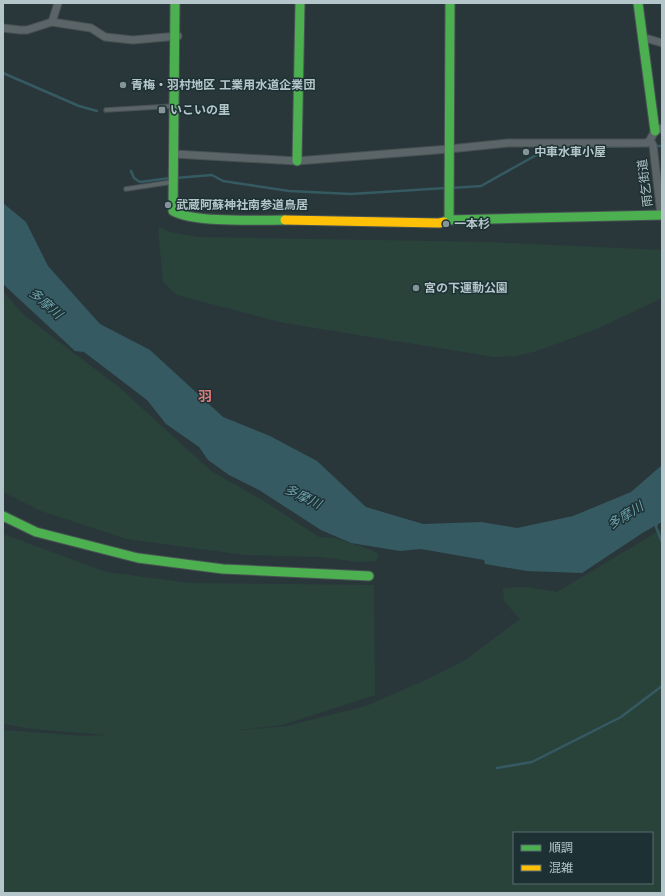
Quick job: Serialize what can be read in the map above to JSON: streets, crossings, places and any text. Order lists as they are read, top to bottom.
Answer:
{
  "streets": {
    "street": ["雨乞街道"]
  },
  "districts": ["羽"],
  "water": ["多摩川"],
  "places": {
    "other": [
      "青梅・羽村地区 工業用水道企業団",
      "中車水車小屋",
      "武蔵阿蘇神社南参道鳥居",
      "一本杉",
      "宮の下運動公園"
    ],
    "transit": ["いこいの里"]
  },
  "legend": ["順調", "混雑"]
}
